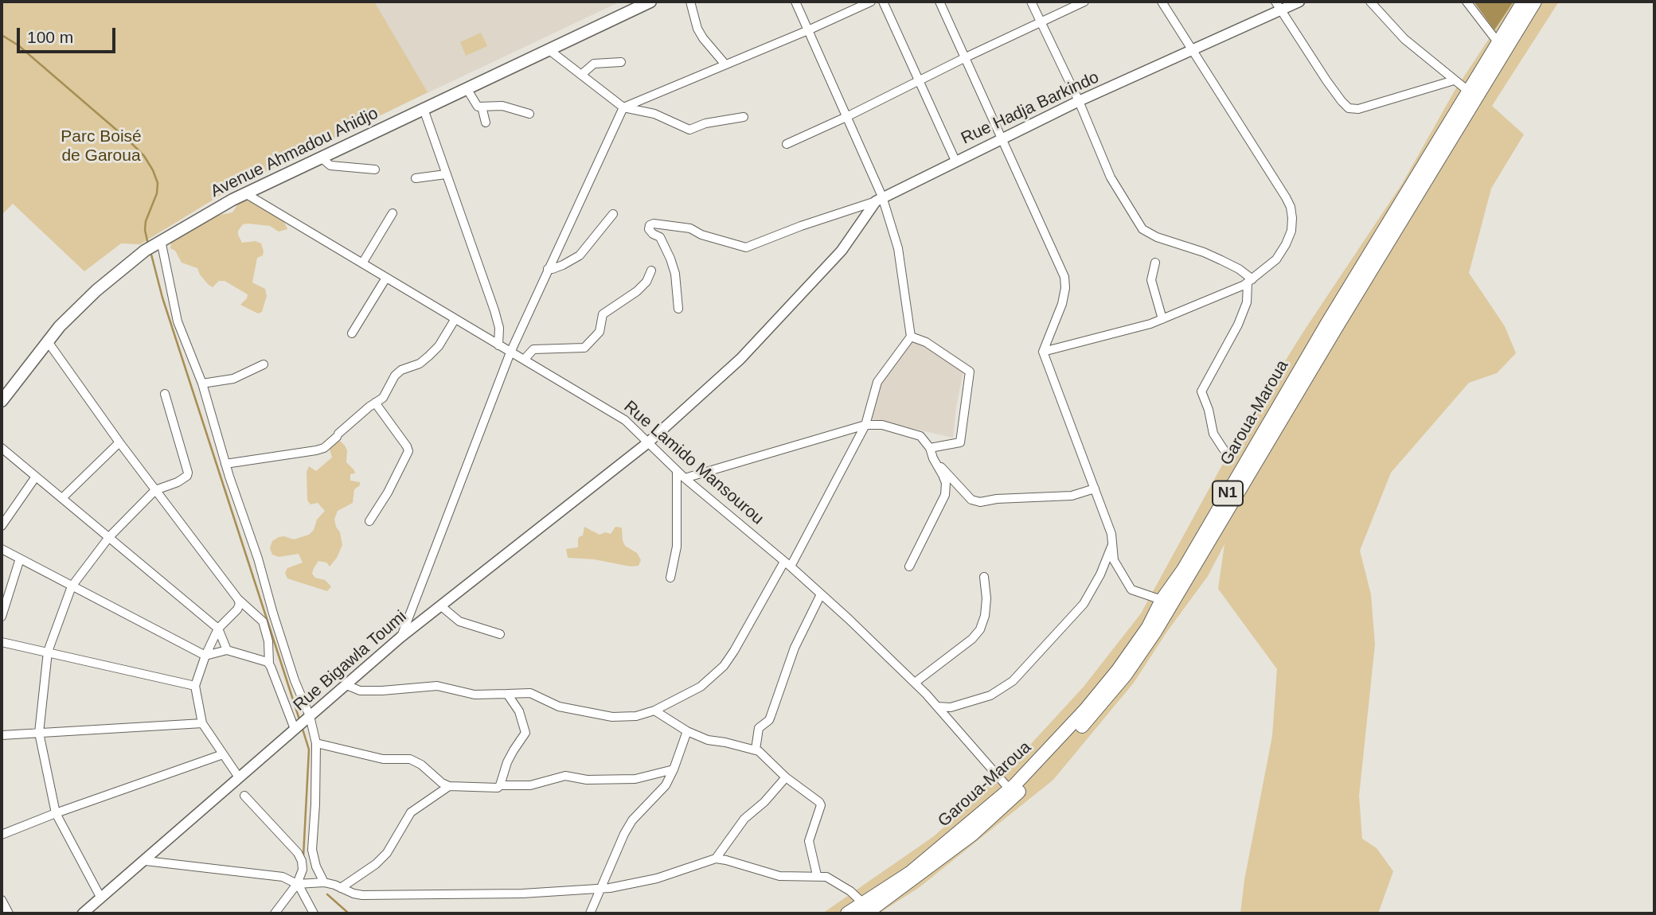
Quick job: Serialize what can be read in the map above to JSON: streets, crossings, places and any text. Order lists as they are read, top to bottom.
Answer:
{
  "streets": {
    "highway": ["Garoua-Maroua", "N1"],
    "main road": ["Avenue Ahmadou Ahidjo"],
    "street": ["Rue Hadja Barkindo", "Rue Lamido Mansourou", "Rue Bigawla Toumi"]
  },
  "crossings": [
    ["Rue Hadja Barkindo", "Rue Bigawla Toumi"],
    ["Avenue Ahmadou Ahidjo", "Rue Lamido Mansourou"],
    ["Garoua-Maroua", "Rue Lamido Mansourou"],
    ["Rue Lamido Mansourou", "Rue Bigawla Toumi"]
  ],
  "parks": ["Parc Boisé de Garoua"],
  "scale_bar": "100 m"
}
